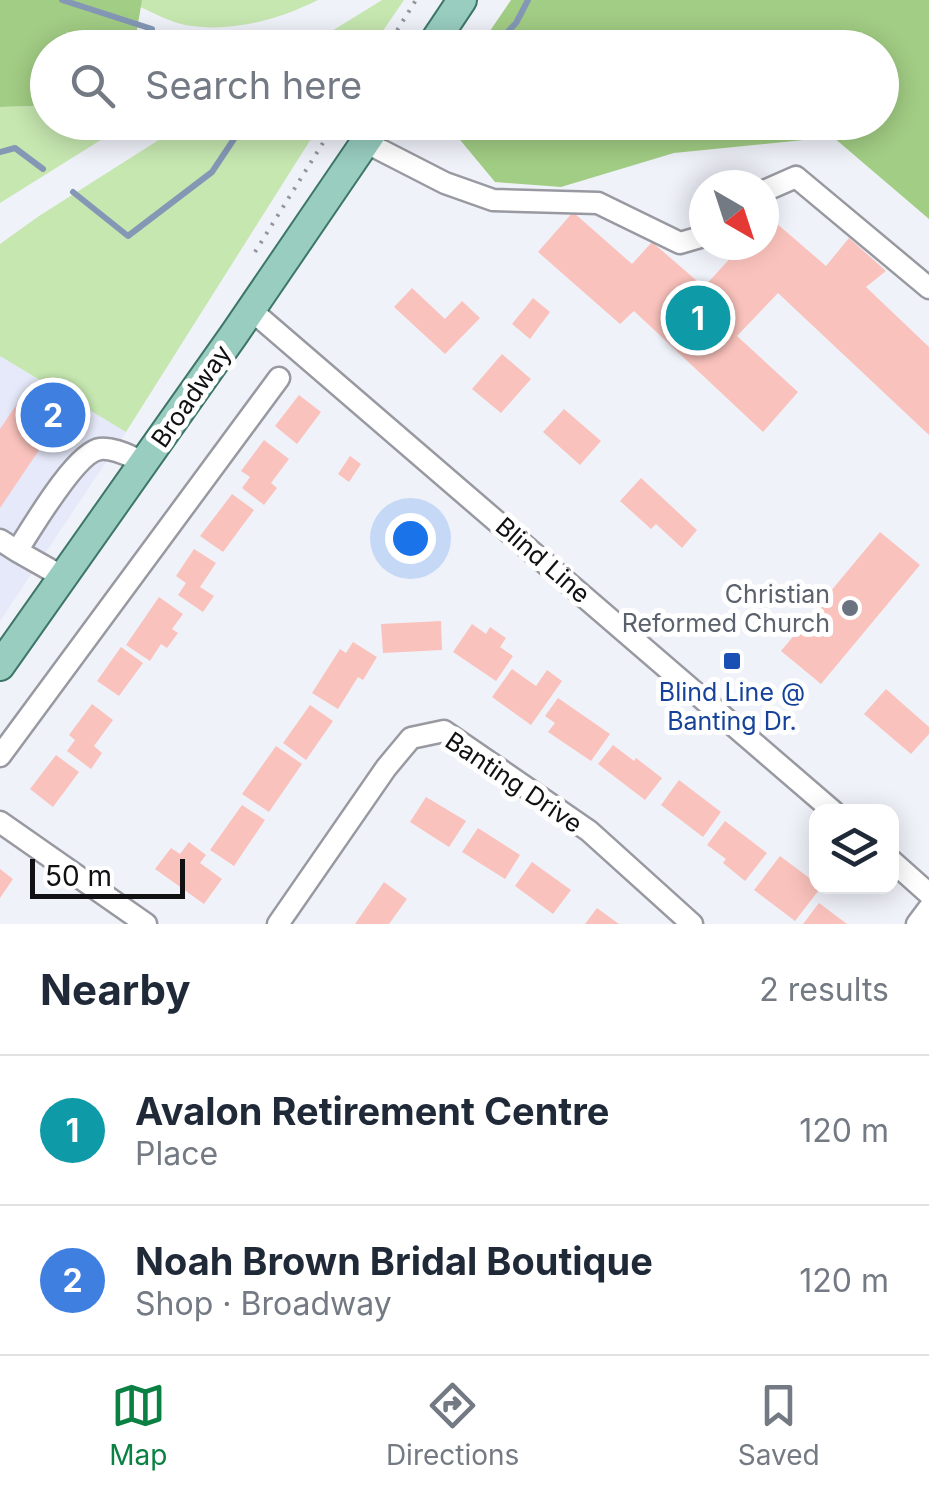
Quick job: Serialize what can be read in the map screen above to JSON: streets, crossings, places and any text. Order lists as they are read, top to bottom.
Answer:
{
  "streets": {
    "main road": ["Broadway"],
    "street": ["Blind Line", "Banting Drive"]
  },
  "crossings": [
    ["Broadway", "Blind Line"]
  ],
  "places": {
    "other": ["Christian Reformed Church"],
    "transit": ["Blind Line @ Banting Dr."]
  },
  "scale_bar": "50 m",
  "north": "bottom right",
  "page": {
    "search": "Search here",
    "pins": ["1", "2"],
    "scale": "50 m",
    "heading": ["Nearby", "2 results"],
    "list": [
      {
        "mark": "1",
        "name": "Avalon Retirement Centre",
        "note": "Place",
        "value": "120 m"
      },
      {
        "mark": "2",
        "name": "Noah Brown Bridal Boutique",
        "note": "Shop · Broadway",
        "value": "120 m"
      }
    ],
    "nav": ["Map", "Directions", "Saved"]
  }
}
